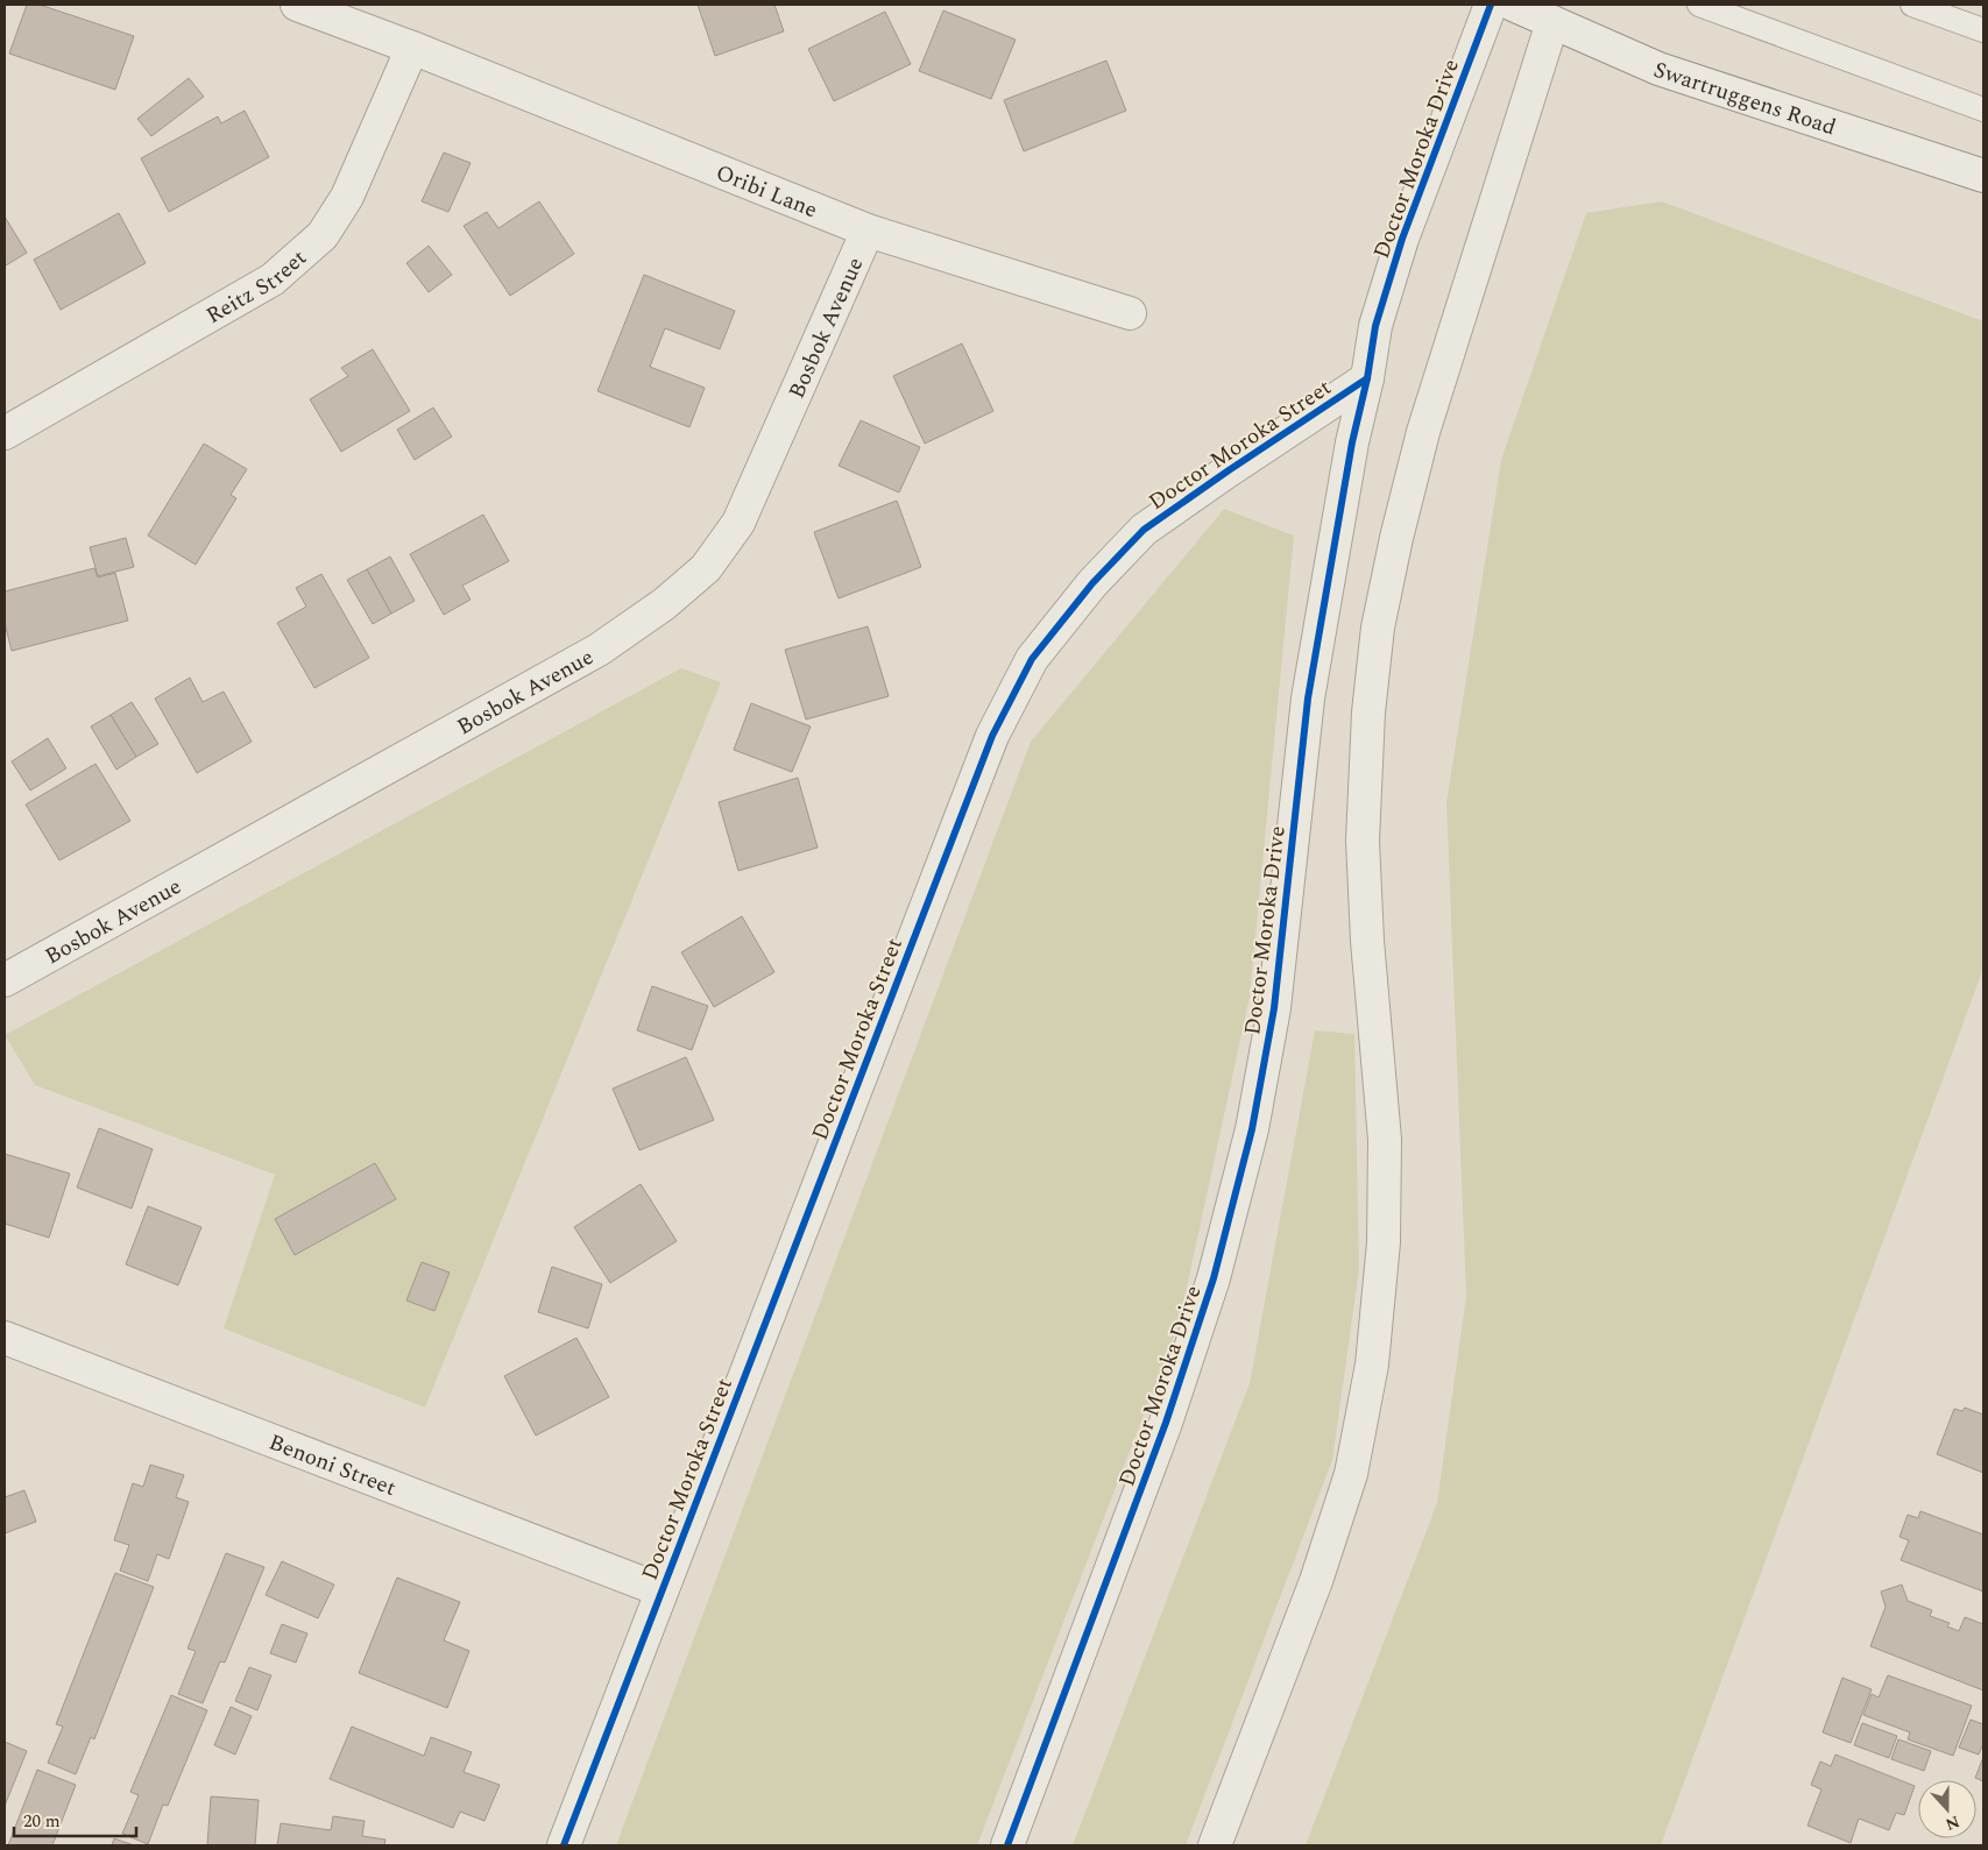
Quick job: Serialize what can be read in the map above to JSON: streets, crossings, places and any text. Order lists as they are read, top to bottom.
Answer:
{
  "streets": {
    "street": [
      "Swartruggens Road",
      "Doctor Moroka Drive",
      "Oribi Lane",
      "Reitz Street",
      "Bosbok Avenue",
      "Doctor Moroka Street",
      "Benoni Street"
    ]
  },
  "crossings": [
    ["Doctor Moroka Drive", "Doctor Moroka Street"],
    ["Oribi Lane", "Reitz Street"],
    ["Oribi Lane", "Bosbok Avenue"],
    ["Doctor Moroka Street", "Benoni Street"]
  ],
  "scale_bar": "20 m",
  "north": "bottom"
}
